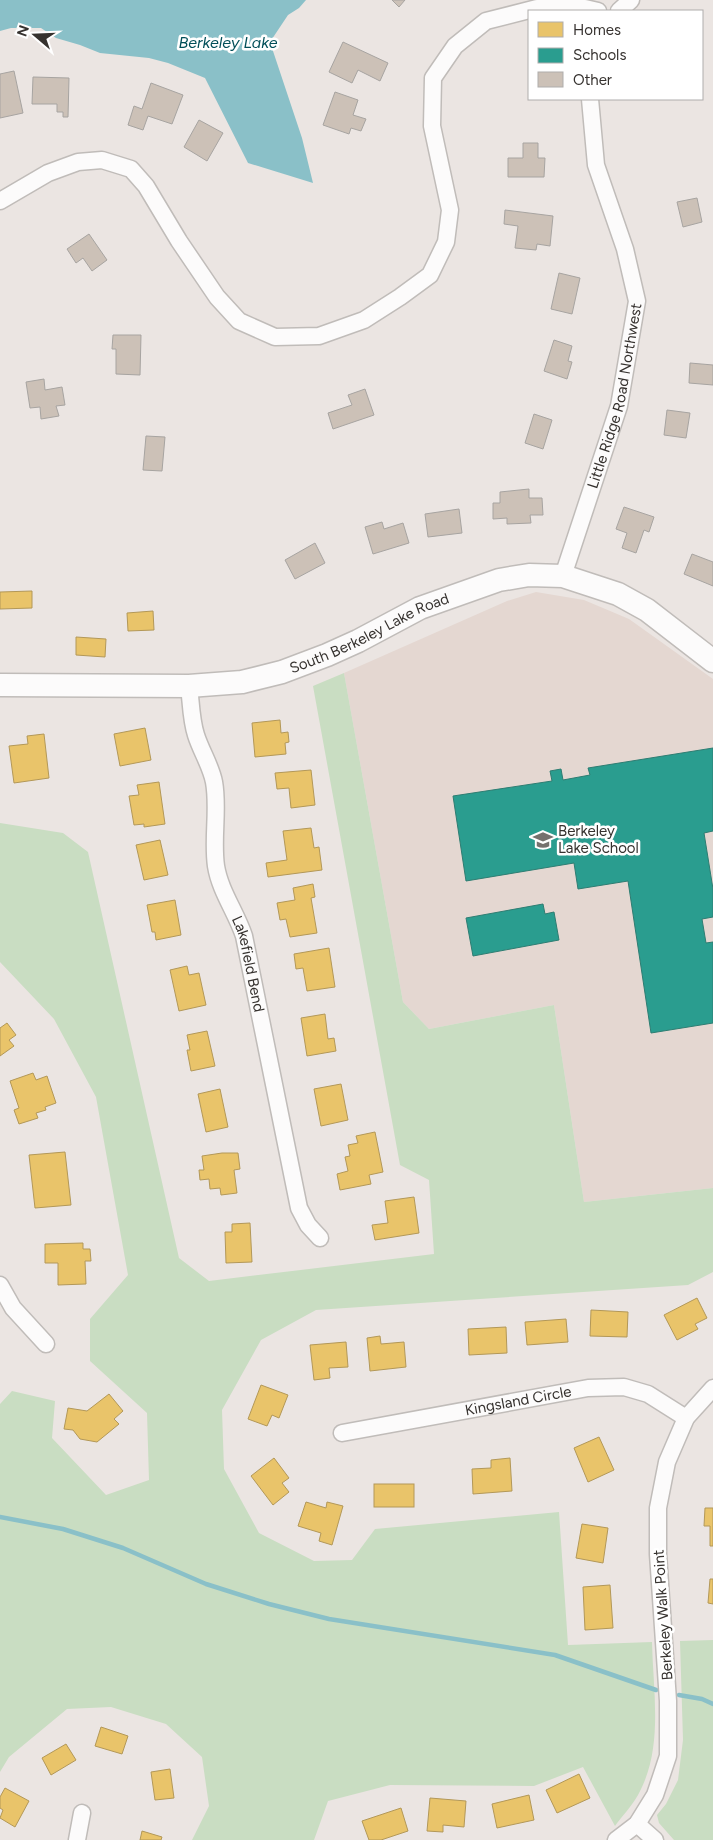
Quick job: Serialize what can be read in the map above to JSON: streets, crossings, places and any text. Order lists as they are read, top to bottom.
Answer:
{
  "streets": {
    "street": [
      "Little Ridge Road Northwest",
      "South Berkeley Lake Road",
      "Lakefield Bend",
      "Kingsland Circle",
      "Berkeley Walk Point"
    ]
  },
  "crossings": [
    ["Little Ridge Road Northwest", "South Berkeley Lake Road"],
    ["South Berkeley Lake Road", "Lakefield Bend"],
    ["Kingsland Circle", "Berkeley Walk Point"]
  ],
  "water": ["Berkeley Lake"],
  "places": {
    "school or university": ["Berkeley Lake School"]
  },
  "legend": ["Homes", "Schools", "Other"],
  "north": "left"
}
